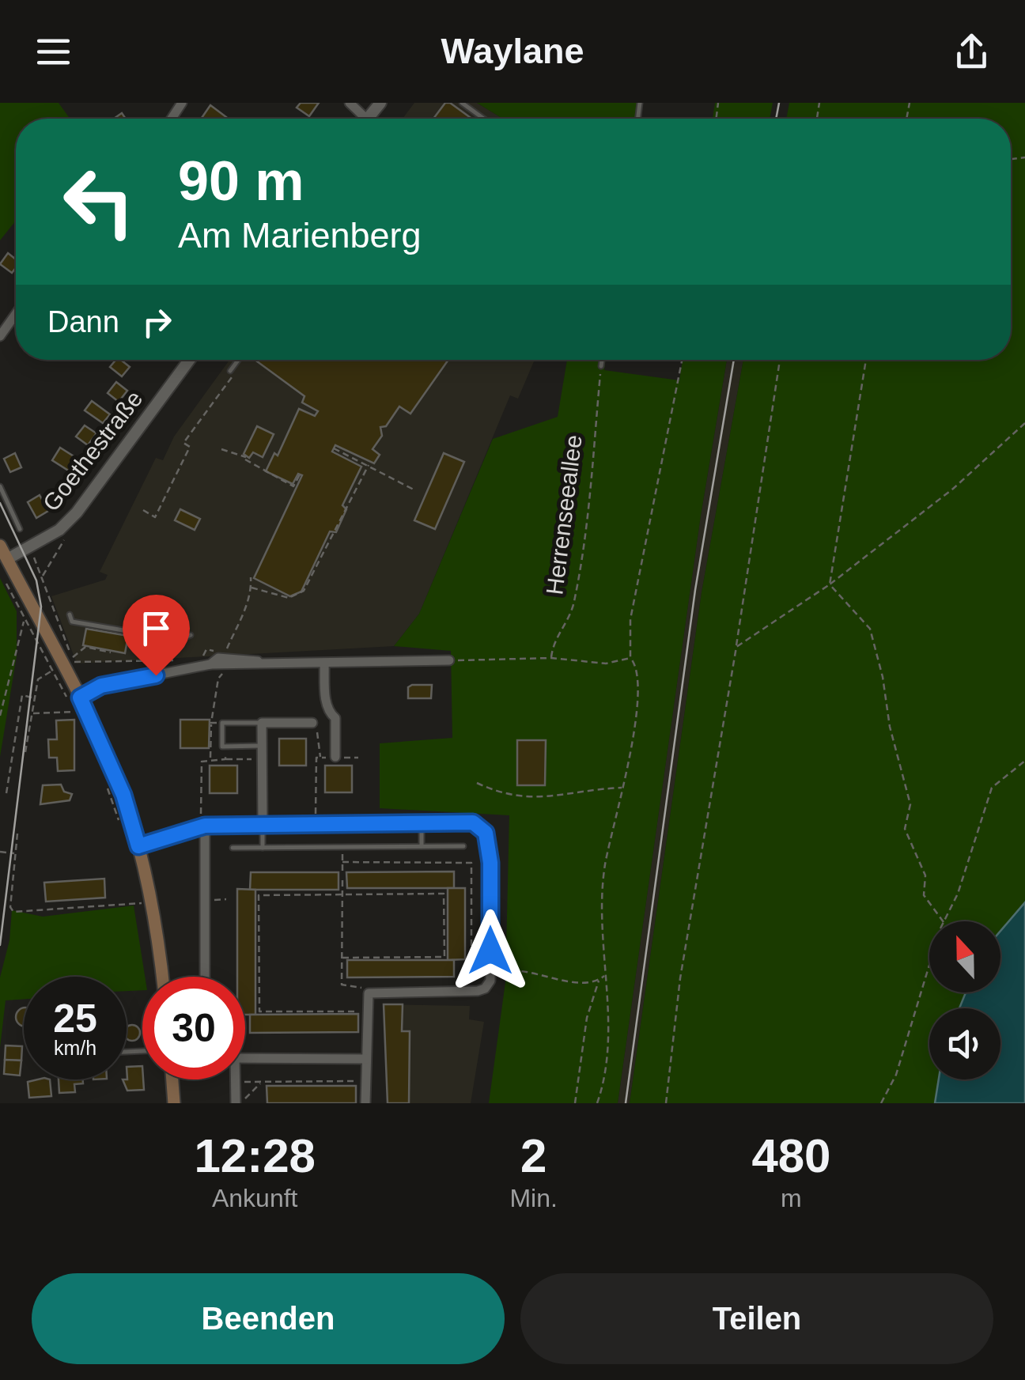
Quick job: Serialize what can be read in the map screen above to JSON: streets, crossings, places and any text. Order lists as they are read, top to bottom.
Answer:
{
  "streets": {
    "street": ["Goethestraße"],
    "path": ["Herrenseeallee"]
  },
  "north": "top",
  "page": {
    "header": "Waylane",
    "turn": ["90 m", "Am Marienberg"],
    "then": "Dann",
    "speed": "25 km/h",
    "limit": "30",
    "eta": [
      "12:28",
      "Ankunft",
      "2",
      "Min.",
      "480",
      "m"
    ],
    "buttons": ["Beenden", "Teilen"]
  }
}
